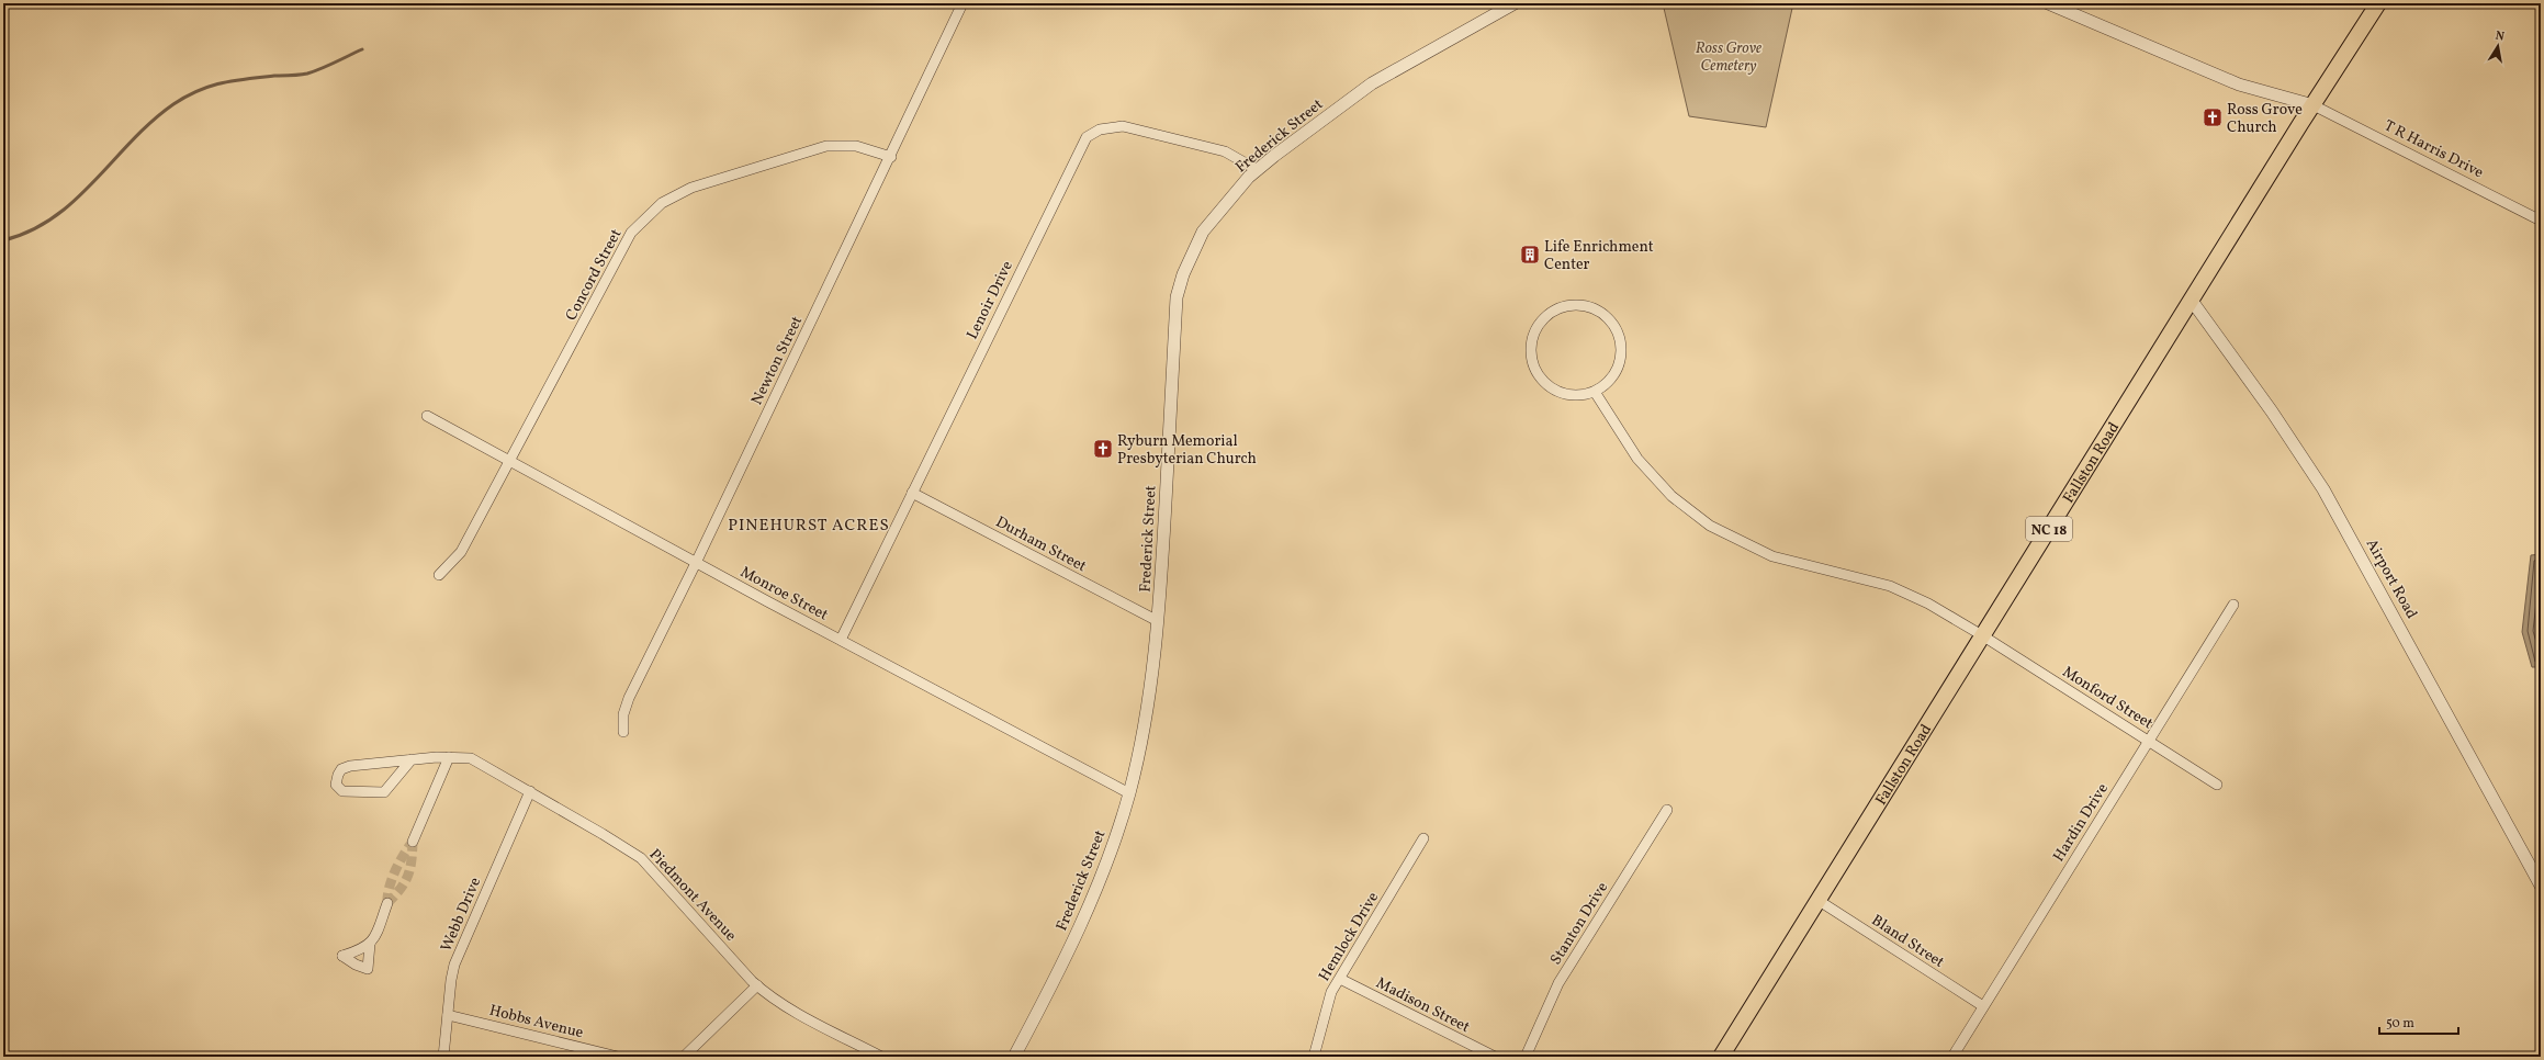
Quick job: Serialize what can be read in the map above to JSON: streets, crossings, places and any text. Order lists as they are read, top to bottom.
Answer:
{
  "streets": {
    "main road": ["Fallston Road", "NC 18"],
    "street": [
      "Frederick Street",
      "T R Harris Drive",
      "Concord Street",
      "Lenoir Drive",
      "Newton Street",
      "Durham Street",
      "Airport Road",
      "Monroe Street",
      "Monford Street",
      "Hardin Drive",
      "Piedmont Avenue",
      "Webb Drive",
      "Stanton Drive",
      "Hemlock Drive",
      "Bland Street",
      "Madison Street",
      "Hobbs Avenue"
    ]
  },
  "crossings": [
    ["Frederick Street", "Lenoir Drive"],
    ["Frederick Street", "Durham Street"],
    ["Frederick Street", "Monroe Street"],
    ["T R Harris Drive", "Fallston Road"],
    ["Concord Street", "Newton Street"],
    ["Concord Street", "Monroe Street"],
    ["Lenoir Drive", "Durham Street"],
    ["Lenoir Drive", "Monroe Street"],
    ["Newton Street", "Monroe Street"],
    ["Fallston Road", "Airport Road"],
    ["Fallston Road", "Monford Street"],
    ["Fallston Road", "Bland Street"],
    ["Monford Street", "Hardin Drive"],
    ["Hardin Drive", "Bland Street"],
    ["Piedmont Avenue", "Webb Drive"],
    ["Webb Drive", "Hobbs Avenue"],
    ["Hemlock Drive", "Madison Street"]
  ],
  "districts": ["PINEHURST ACRES"],
  "parks": ["Ross Grove Cemetery"],
  "places": {
    "church": ["Ross Grove Church", "Ryburn Memorial Presbyterian Church"],
    "building": ["Life Enrichment Center"]
  },
  "scale_bar": "50 m",
  "north": "top"
}
